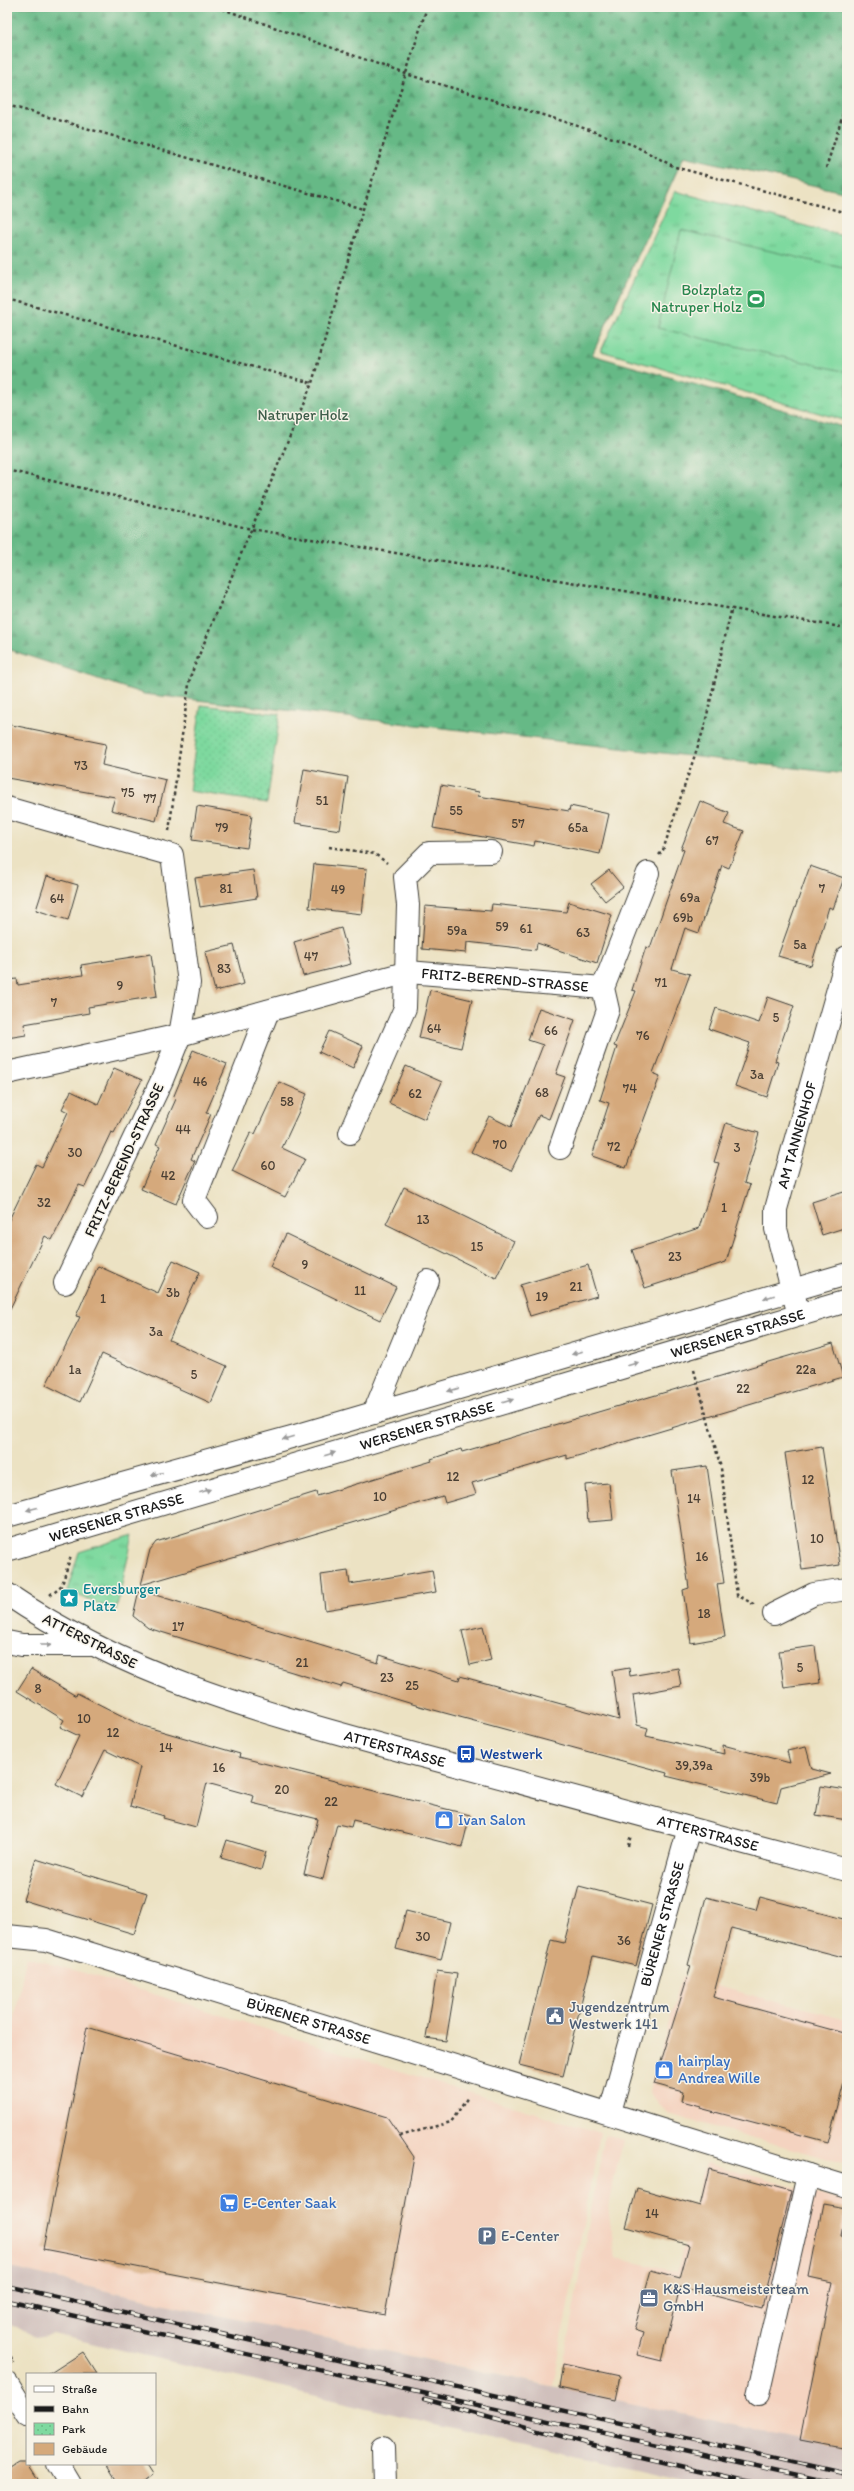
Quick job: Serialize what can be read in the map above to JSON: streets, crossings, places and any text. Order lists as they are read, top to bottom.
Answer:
{
  "streets": {
    "street": [
      "FRITZ-BEREND-STRASSE",
      "AM TANNENHOF",
      "WERSENER STRASSE",
      "ATTERSTRASSE",
      "BÜRENER STRASSE"
    ]
  },
  "crossings": [
    ["AM TANNENHOF", "WERSENER STRASSE"],
    ["ATTERSTRASSE", "BÜRENER STRASSE"]
  ],
  "parks": ["Natruper Holz"],
  "places": {
    "sports": ["Bolzplatz Natruper Holz"],
    "place": ["Eversburger Platz"],
    "bus stop": ["Westwerk"],
    "shop": ["Ivan Salon", "hairplay Andrea Wille"],
    "public building": ["Jugendzentrum Westwerk 141"],
    "supermarket": ["E-Center Saak"],
    "parking": ["E-Center"],
    "office": ["K&S Hausmeisterteam GmbH"]
  },
  "house_numbers": [
    "73",
    "75",
    "77",
    "51",
    "55",
    "57",
    "79",
    "65a",
    "67",
    "81",
    "7",
    "49",
    "69a",
    "64",
    "69b",
    "59",
    "61",
    "59a",
    "63",
    "5a",
    "47",
    "83",
    "71",
    "9",
    "7",
    "5",
    "64",
    "66",
    "76",
    "3a",
    "46",
    "74",
    "68",
    "62",
    "58",
    "44",
    "70",
    "72",
    "3",
    "30",
    "60",
    "42",
    "32",
    "1",
    "13",
    "15",
    "23",
    "9",
    "21",
    "11",
    "3b",
    "19",
    "1",
    "3a",
    "1a",
    "22a",
    "5",
    "22",
    "12",
    "12",
    "10",
    "14",
    "10",
    "16",
    "18",
    "17",
    "21",
    "5",
    "23",
    "25",
    "8",
    "10",
    "12",
    "14",
    "39,39a",
    "16",
    "39b",
    "20",
    "22",
    "30",
    "36",
    "14"
  ],
  "legend": [
    "Straße",
    "Bahn",
    "Park",
    "Gebäude"
  ]
}
